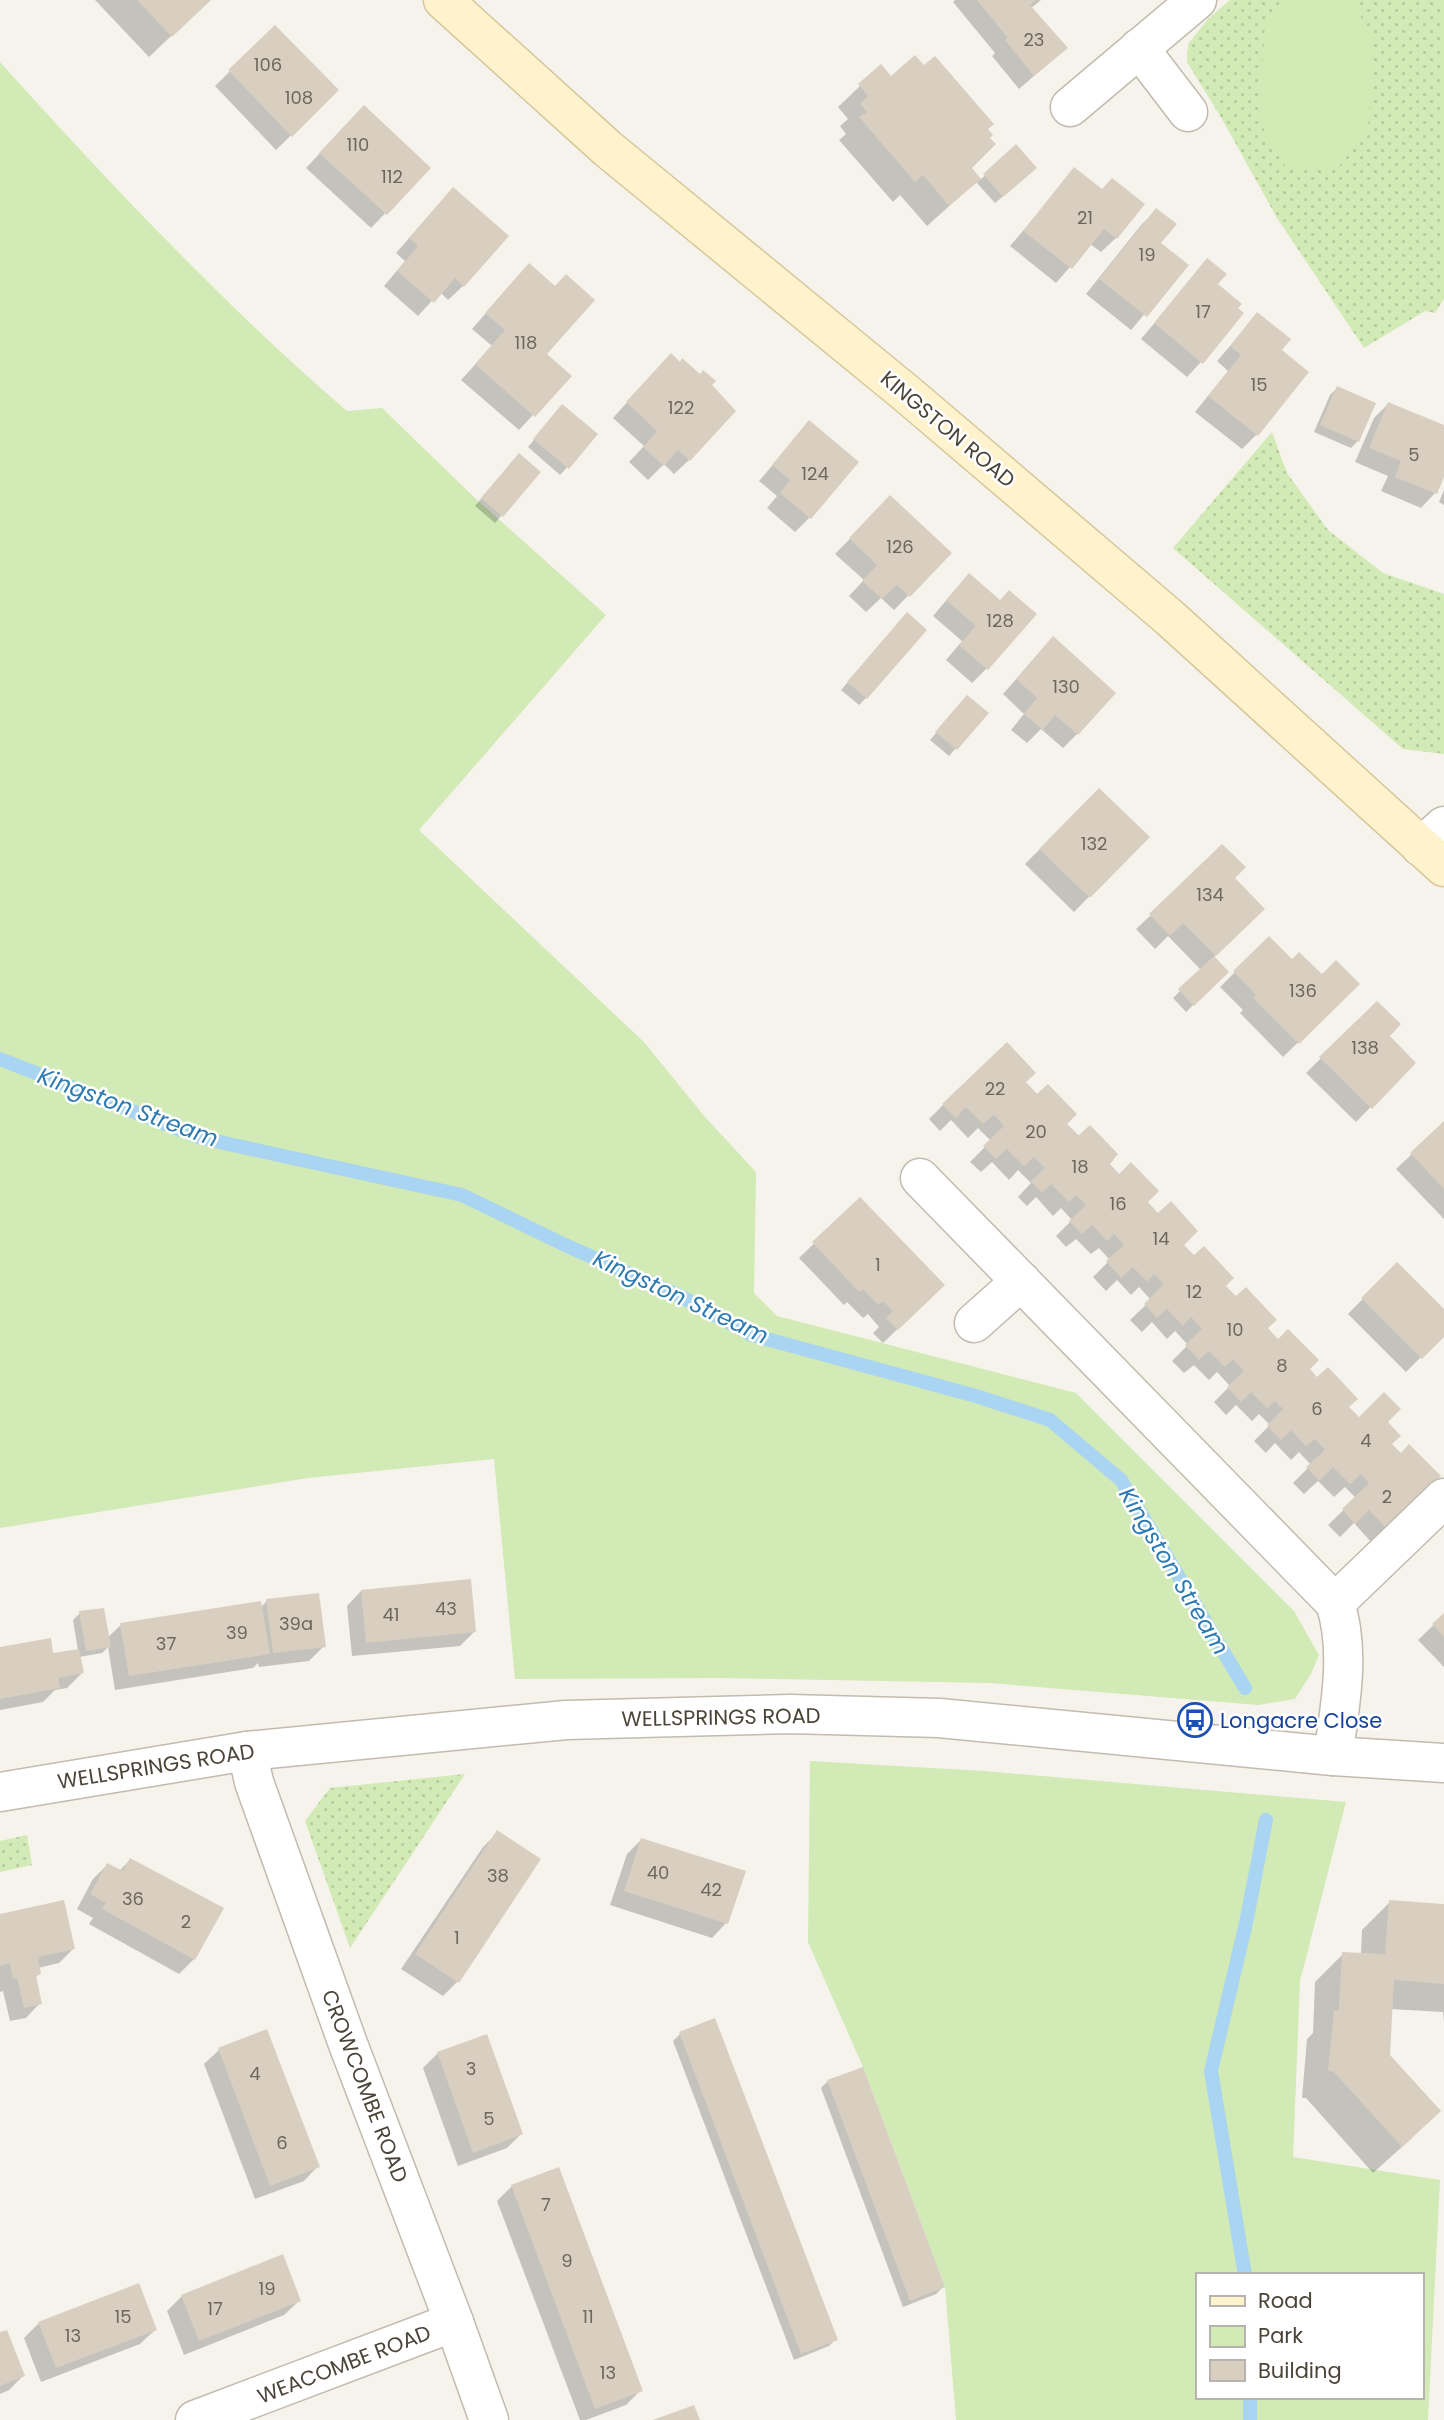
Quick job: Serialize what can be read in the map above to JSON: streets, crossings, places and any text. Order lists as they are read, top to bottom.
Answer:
{
  "streets": {
    "street": [
      "KINGSTON ROAD",
      "WELLSPRINGS ROAD",
      "CROWCOMBE ROAD",
      "WEACOMBE ROAD"
    ]
  },
  "crossings": [
    ["WELLSPRINGS ROAD", "CROWCOMBE ROAD"],
    ["CROWCOMBE ROAD", "WEACOMBE ROAD"]
  ],
  "water": ["Kingston Stream"],
  "places": {
    "bus stop": ["Longacre Close"]
  },
  "house_numbers": [
    "23",
    "106",
    "108",
    "110",
    "112",
    "21",
    "19",
    "17",
    "118",
    "15",
    "122",
    "5",
    "124",
    "126",
    "128",
    "130",
    "132",
    "134",
    "136",
    "138",
    "22",
    "20",
    "18",
    "16",
    "14",
    "1",
    "12",
    "10",
    "8",
    "6",
    "4",
    "2",
    "43",
    "41",
    "39a",
    "39",
    "37",
    "40",
    "38",
    "42",
    "36",
    "2",
    "1",
    "3",
    "4",
    "5",
    "6",
    "7",
    "9",
    "19",
    "17",
    "15",
    "11",
    "13",
    "13"
  ],
  "legend": ["Road", "Park", "Building"]
}
